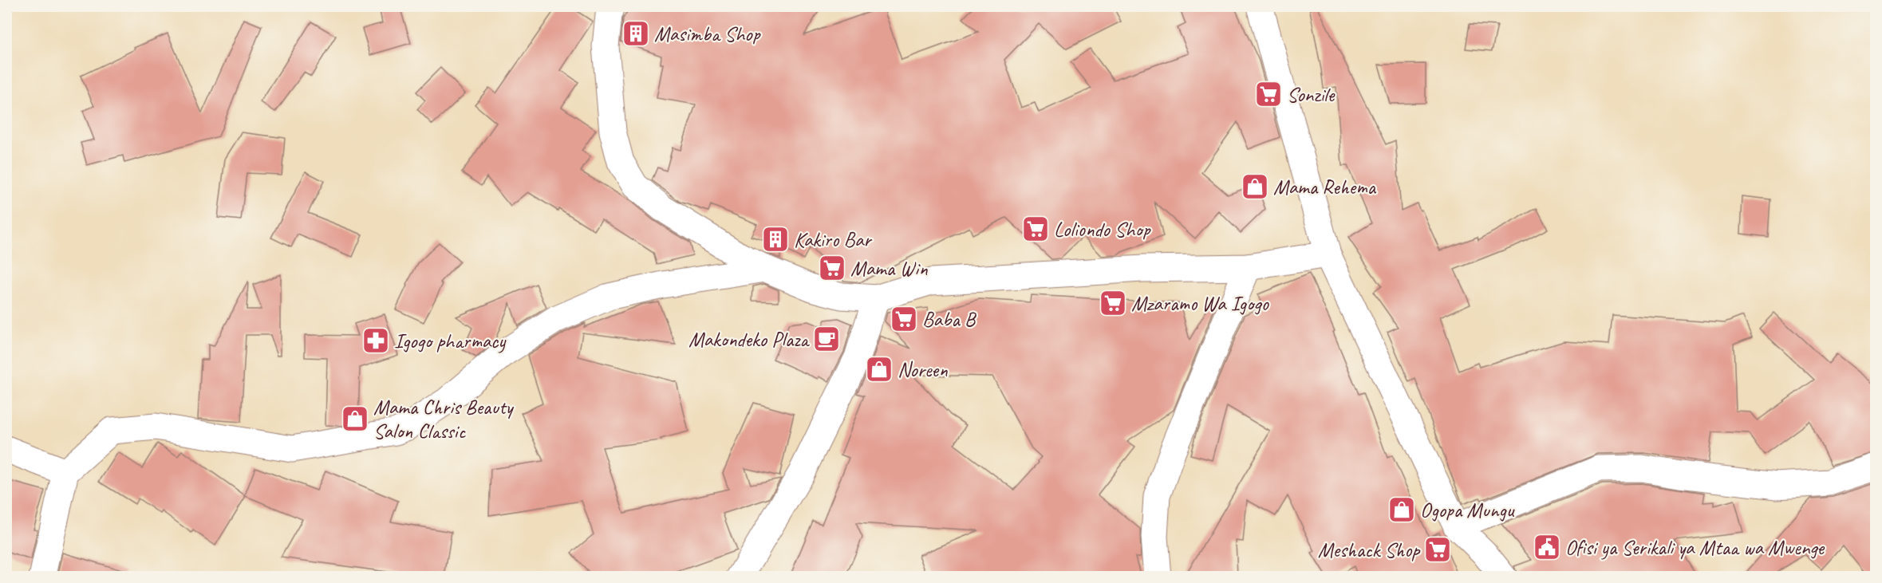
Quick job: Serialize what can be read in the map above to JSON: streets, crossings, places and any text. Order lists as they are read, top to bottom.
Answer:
{
  "places": {
    "building": ["Masimba Shop", "Kakiro Bar"],
    "supermarket": [
      "Sonzile",
      "Loliondo Shop",
      "Mama Win",
      "Mzaramo Wa Igogo",
      "Baba B",
      "Meshack Shop"
    ],
    "shop": [
      "Mama Rehema",
      "Noreen",
      "Mama Chris Beauty Salon Classic",
      "Ogopa Mungu"
    ],
    "cafe": ["Makondeko Plaza"],
    "pharmacy": ["Igogo pharmacy"],
    "public building": ["Ofisi ya Serikali ya Mtaa wa Mwenge"]
  }
}
